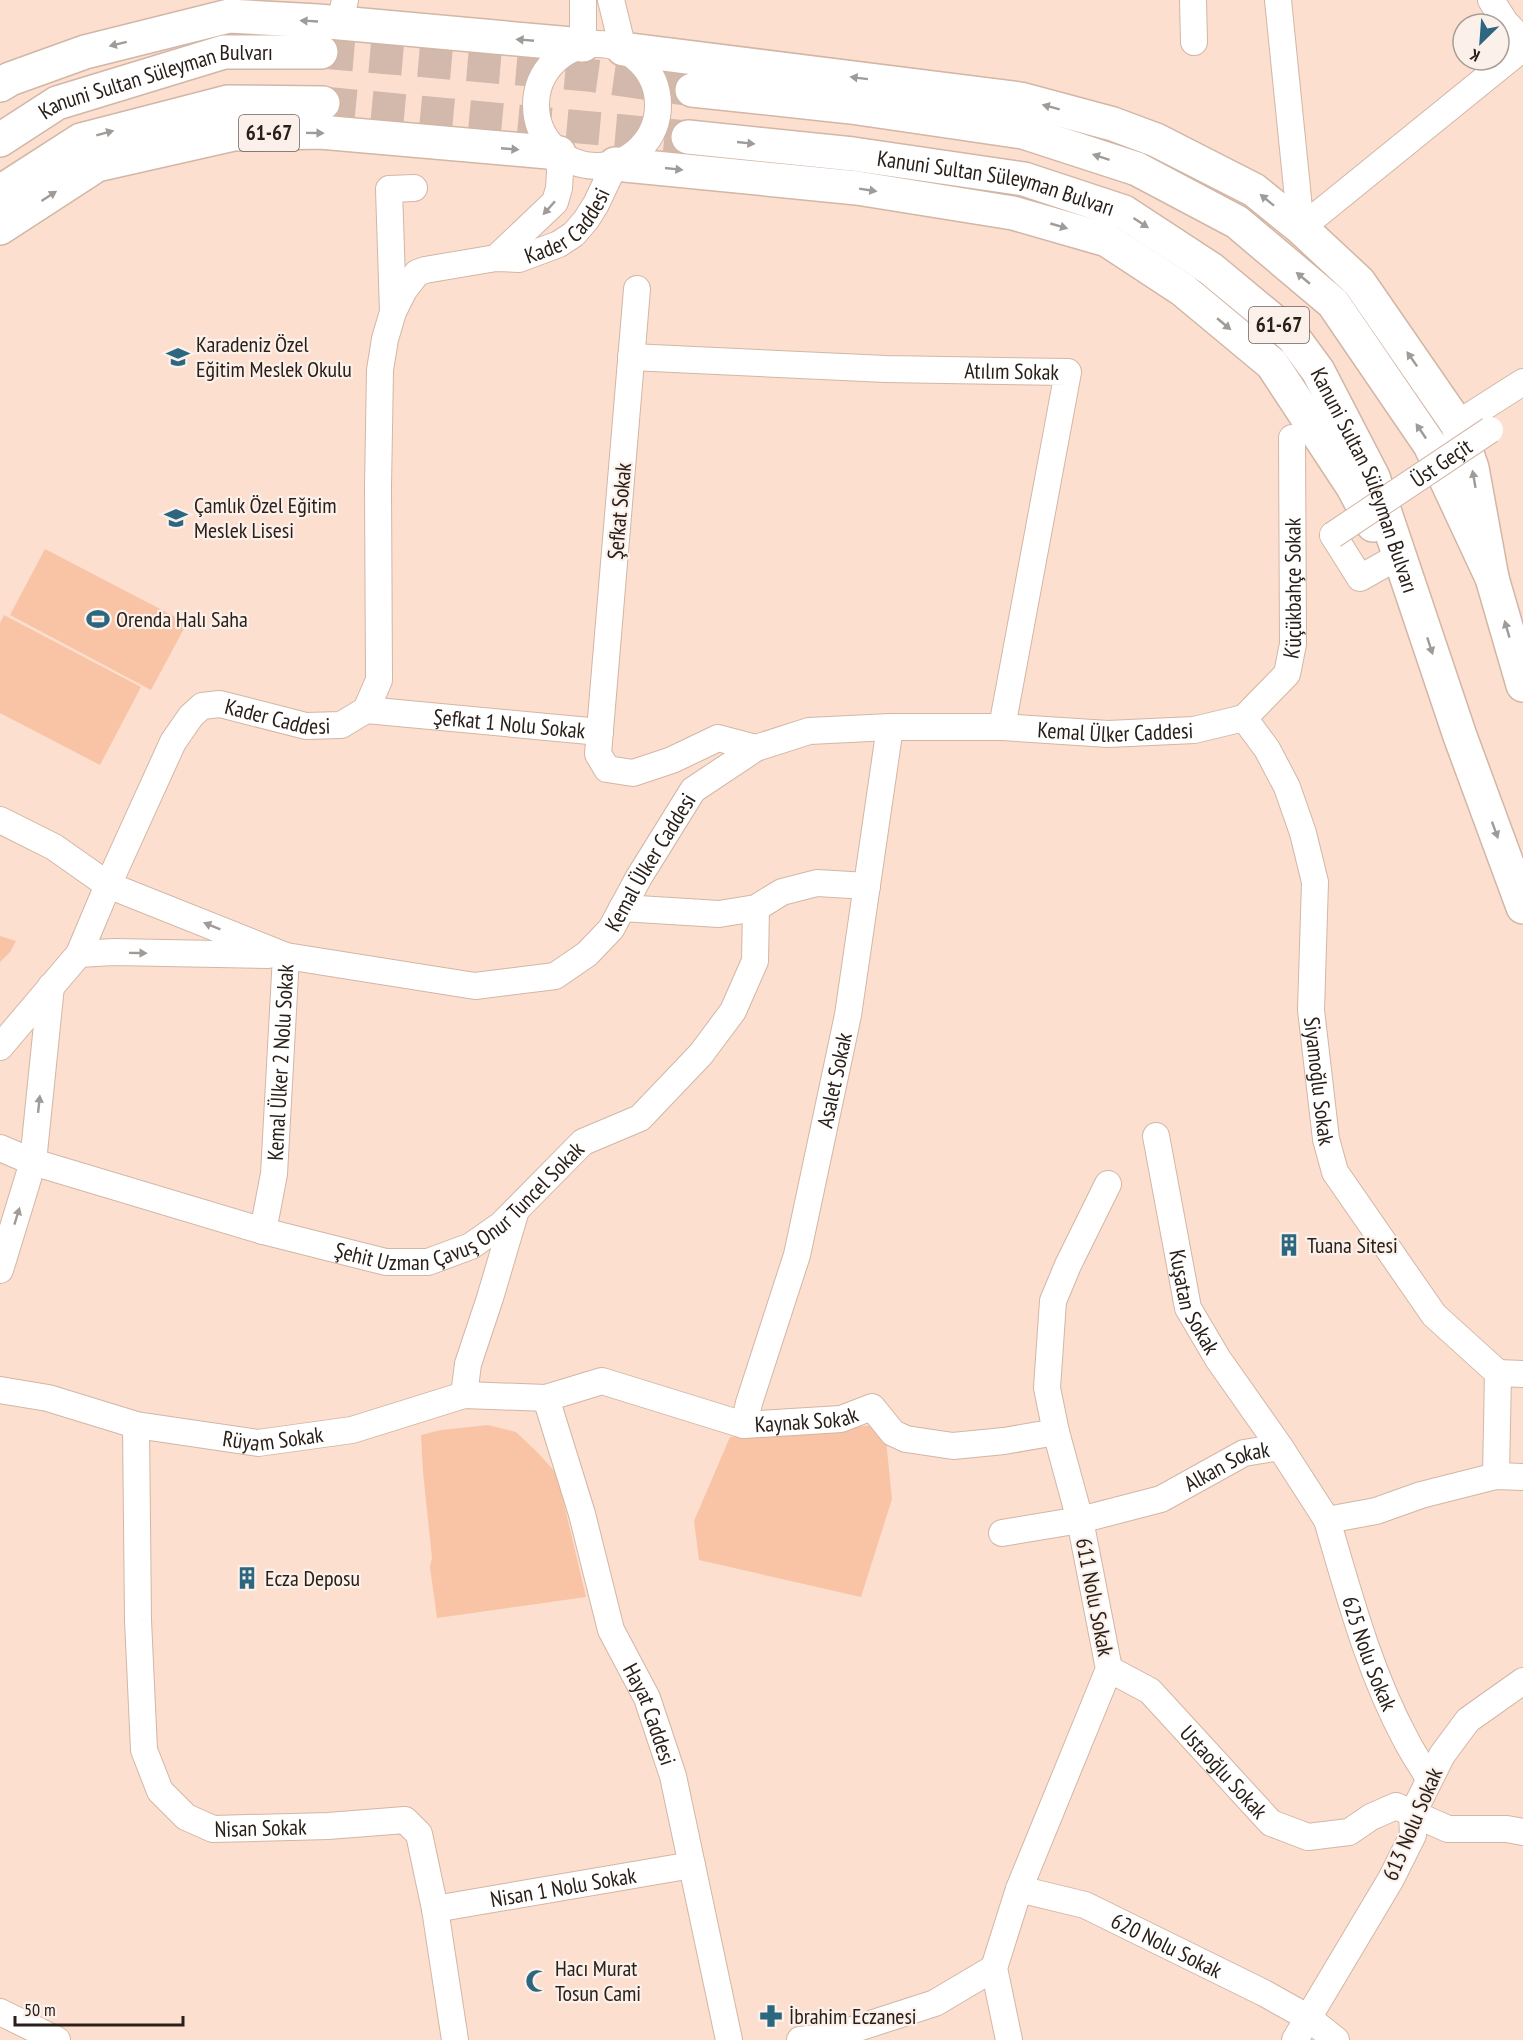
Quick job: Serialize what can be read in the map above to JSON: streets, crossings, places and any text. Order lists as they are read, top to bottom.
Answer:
{
  "streets": {
    "main road": ["Kanuni Sultan Süleyman Bulvarı", "61-67"],
    "street": [
      "Kader Caddesi",
      "Atılım Sokak",
      "Üst Geçit",
      "Şefkat Sokak",
      "Küçükbahçe Sokak",
      "Şefkat 1 Nolu Sokak",
      "Kemal Ülker Caddesi",
      "Kemal Ülker 2 Nolu Sokak",
      "Asalet Sokak",
      "Siyamoğlu Sokak",
      "Şehit Uzman Çavuş Onur Tuncel Sokak",
      "Kuşatan Sokak",
      "Kaynak Sokak",
      "Rüyam Sokak",
      "Alkan Sokak",
      "611 Nolu Sokak",
      "625 Nolu Sokak",
      "Hayat Caddesi",
      "Ustaoğlu Sokak",
      "613 Nolu Sokak",
      "Nisan Sokak",
      "Nisan 1 Nolu Sokak",
      "620 Nolu Sokak"
    ]
  },
  "crossings": [
    ["Kanuni Sultan Süleyman Bulvarı", "61-67"],
    ["61-67", "Kader Caddesi"],
    ["61-67", "Üst Geçit"],
    ["Kader Caddesi", "Şefkat 1 Nolu Sokak"],
    ["Kader Caddesi", "Kemal Ülker Caddesi"],
    ["Kader Caddesi", "Kemal Ülker 2 Nolu Sokak"],
    ["Atılım Sokak", "Şefkat Sokak"],
    ["Atılım Sokak", "Kemal Ülker Caddesi"],
    ["Şefkat Sokak", "Şefkat 1 Nolu Sokak"],
    ["Küçükbahçe Sokak", "Kemal Ülker Caddesi"],
    ["Küçükbahçe Sokak", "Siyamoğlu Sokak"],
    ["Şefkat 1 Nolu Sokak", "Kemal Ülker Caddesi"],
    ["Kemal Ülker Caddesi", "Kemal Ülker 2 Nolu Sokak"],
    ["Kemal Ülker Caddesi", "Asalet Sokak"],
    ["Kemal Ülker Caddesi", "Siyamoğlu Sokak"],
    ["Kemal Ülker 2 Nolu Sokak", "Şehit Uzman Çavuş Onur Tuncel Sokak"],
    ["Asalet Sokak", "Kaynak Sokak"],
    ["Kuşatan Sokak", "Alkan Sokak"],
    ["Kaynak Sokak", "Rüyam Sokak"],
    ["Kaynak Sokak", "611 Nolu Sokak"],
    ["Kaynak Sokak", "Hayat Caddesi"],
    ["Rüyam Sokak", "Hayat Caddesi"],
    ["Rüyam Sokak", "Nisan Sokak"],
    ["Alkan Sokak", "611 Nolu Sokak"],
    ["Alkan Sokak", "625 Nolu Sokak"],
    ["611 Nolu Sokak", "Ustaoğlu Sokak"],
    ["611 Nolu Sokak", "620 Nolu Sokak"],
    ["625 Nolu Sokak", "613 Nolu Sokak"],
    ["Hayat Caddesi", "Nisan 1 Nolu Sokak"],
    ["Ustaoğlu Sokak", "613 Nolu Sokak"],
    ["613 Nolu Sokak", "620 Nolu Sokak"],
    ["Nisan Sokak", "Nisan 1 Nolu Sokak"]
  ],
  "one_way": ["Kemal Ülker 2 Nolu Sokak"],
  "places": {
    "school or university": ["Karadeniz Özel Eğitim Meslek Okulu", "Çamlık Özel Eğitim Meslek Lisesi"],
    "sports": ["Orenda Halı Saha"],
    "building": ["Tuana Sitesi", "Ecza Deposu"],
    "mosque": ["Hacı Murat Tosun Cami"],
    "pharmacy": ["İbrahim Eczanesi"]
  },
  "scale_bar": "50 m",
  "north": "bottom left"
}
